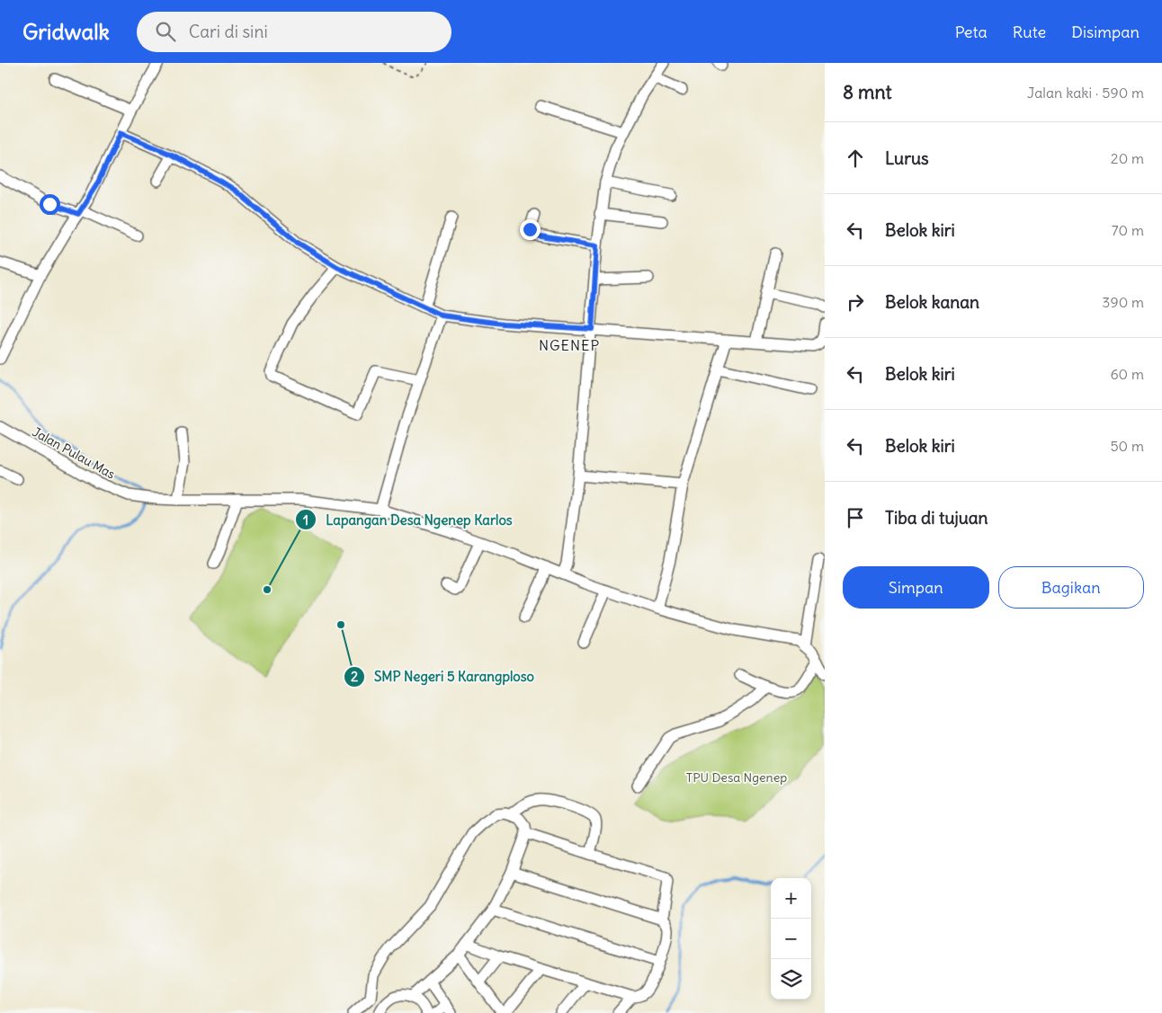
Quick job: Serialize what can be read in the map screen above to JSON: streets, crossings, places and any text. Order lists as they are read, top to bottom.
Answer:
{
  "streets": {
    "street": ["Jalan Pulau Mas"]
  },
  "districts": ["NGENEP"],
  "parks": ["TPU Desa Ngenep"],
  "places": ["Lapangan Desa Ngenep Karlos", "SMP Negeri 5 Karangploso"],
  "page": {
    "header": "Gridwalk",
    "search": "Cari di sini",
    "nav": ["Peta", "Rute", "Disimpan"],
    "heading": ["8 mnt", "Jalan kaki · 590 m"],
    "list": [
      ["Lurus", "20 m"],
      ["Belok kiri", "70 m"],
      ["Belok kanan", "390 m"],
      ["Belok kiri", "60 m"],
      ["Belok kiri", "50 m"],
      "Tiba di tujuan"
    ],
    "buttons": ["Simpan", "Bagikan"],
    "map_buttons": ["+", "−"]
  }
}
